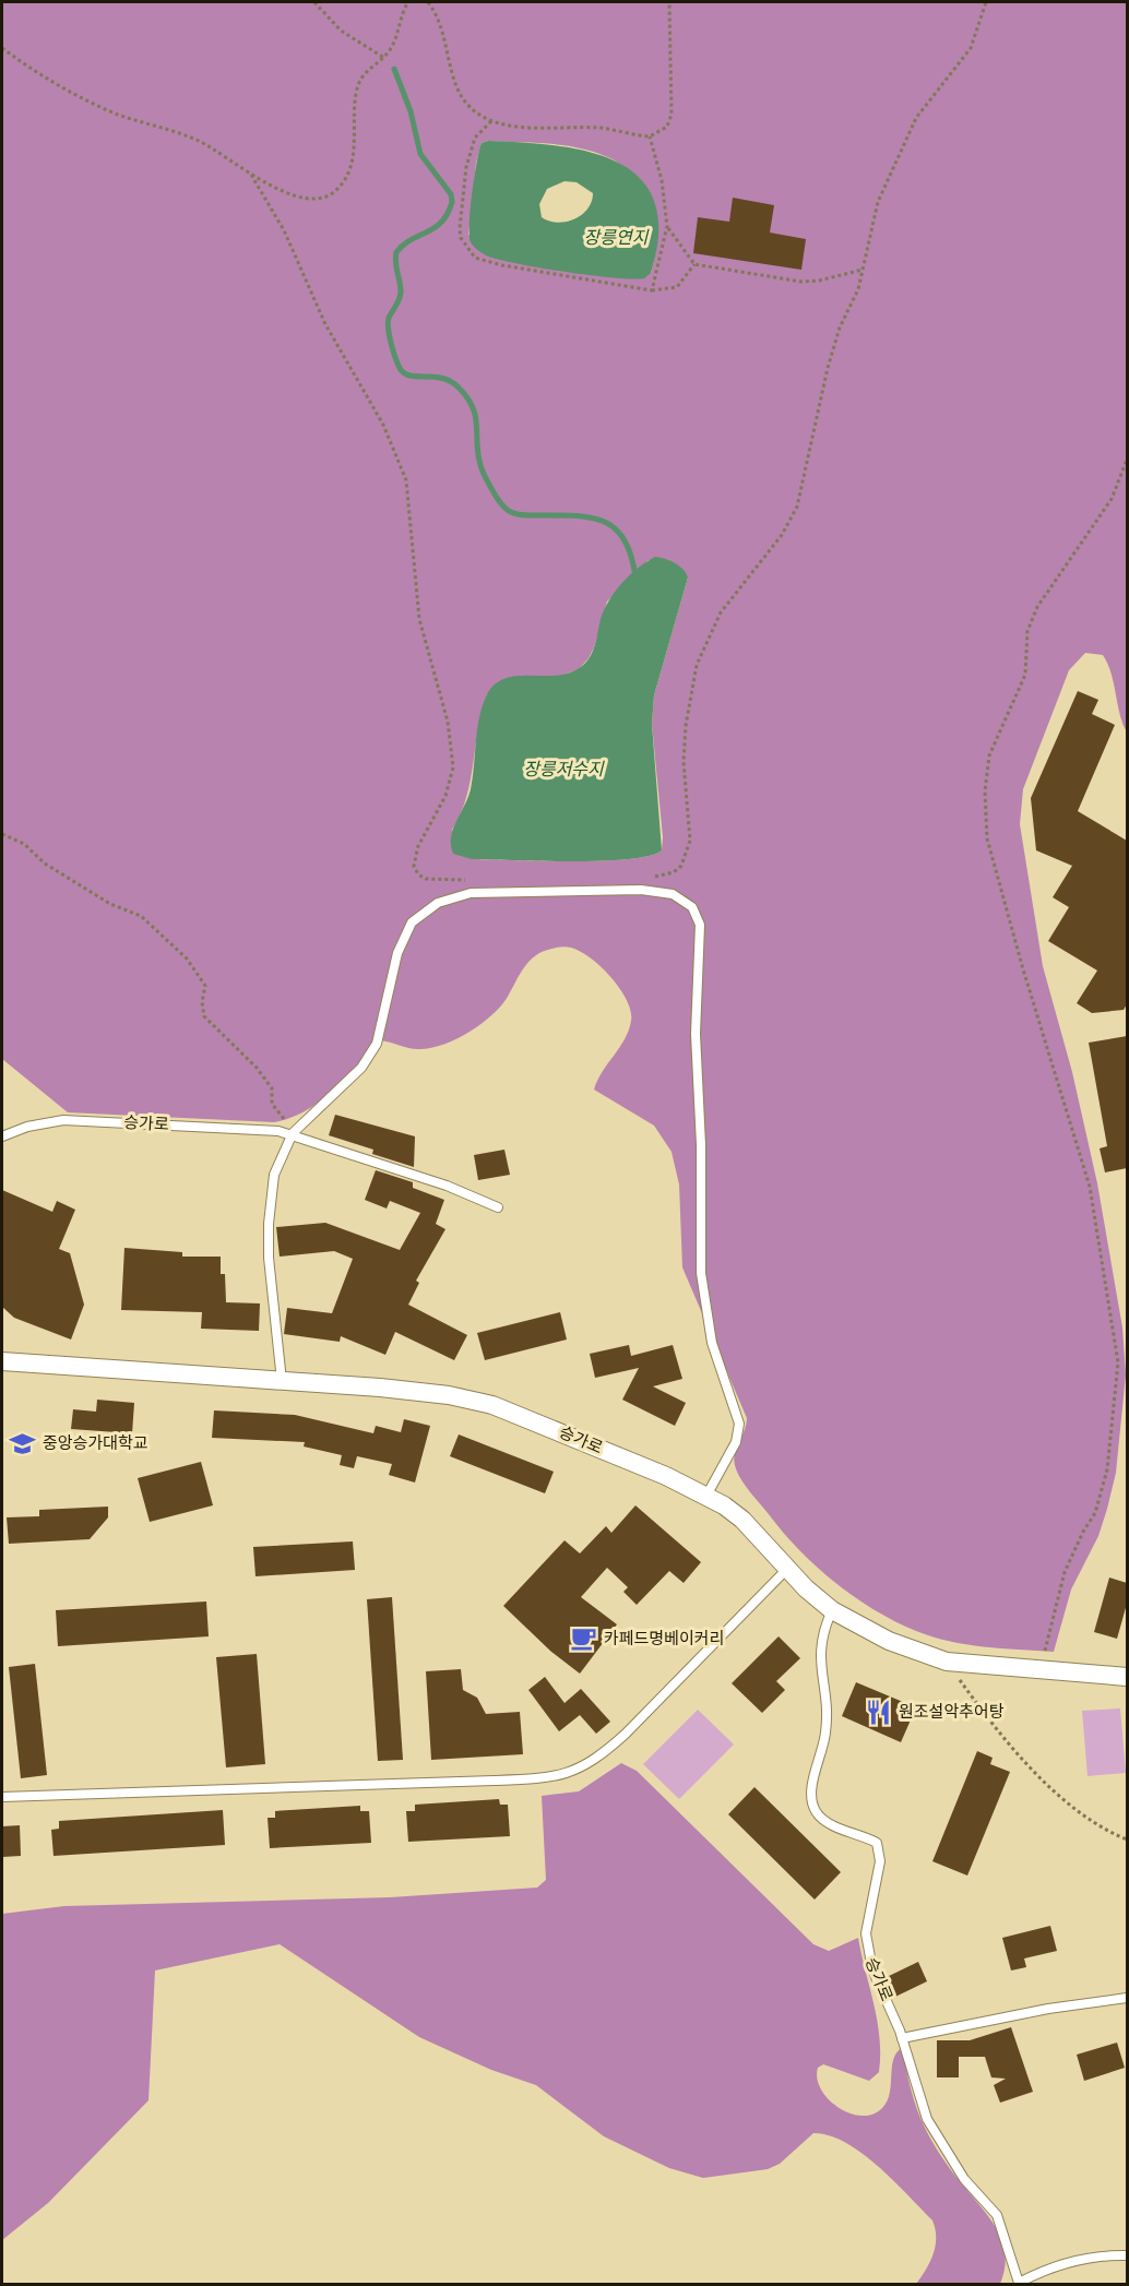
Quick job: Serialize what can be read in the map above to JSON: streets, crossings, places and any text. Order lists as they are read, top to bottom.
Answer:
{
  "streets": {
    "street": ["승가로"]
  },
  "water": ["장릉연지", "장릉저수지"],
  "places": {
    "school or university": ["중앙승가대학교"],
    "cafe": ["카페드명베이커리"],
    "restaurant": ["원조설악추어탕"]
  }
}
